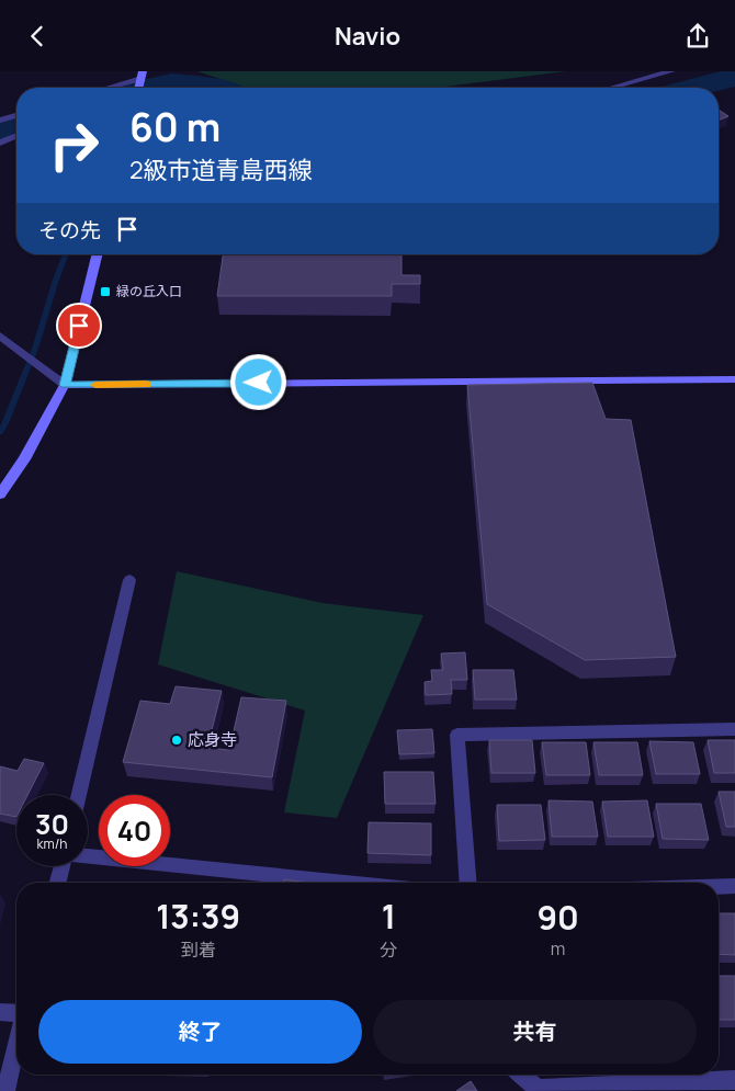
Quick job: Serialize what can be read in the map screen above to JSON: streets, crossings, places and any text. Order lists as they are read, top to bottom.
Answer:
{
  "places": {
    "transit": ["緑の丘入口"],
    "other": ["応身寺"]
  },
  "page": {
    "header": "Navio",
    "turn": ["60 m", "2級市道青島西線"],
    "then": "その先",
    "speed": "30 km/h",
    "limit": "40",
    "eta": [
      "13:39",
      "到着",
      "1",
      "分",
      "90",
      "m"
    ],
    "buttons": ["終了", "共有"]
  }
}
